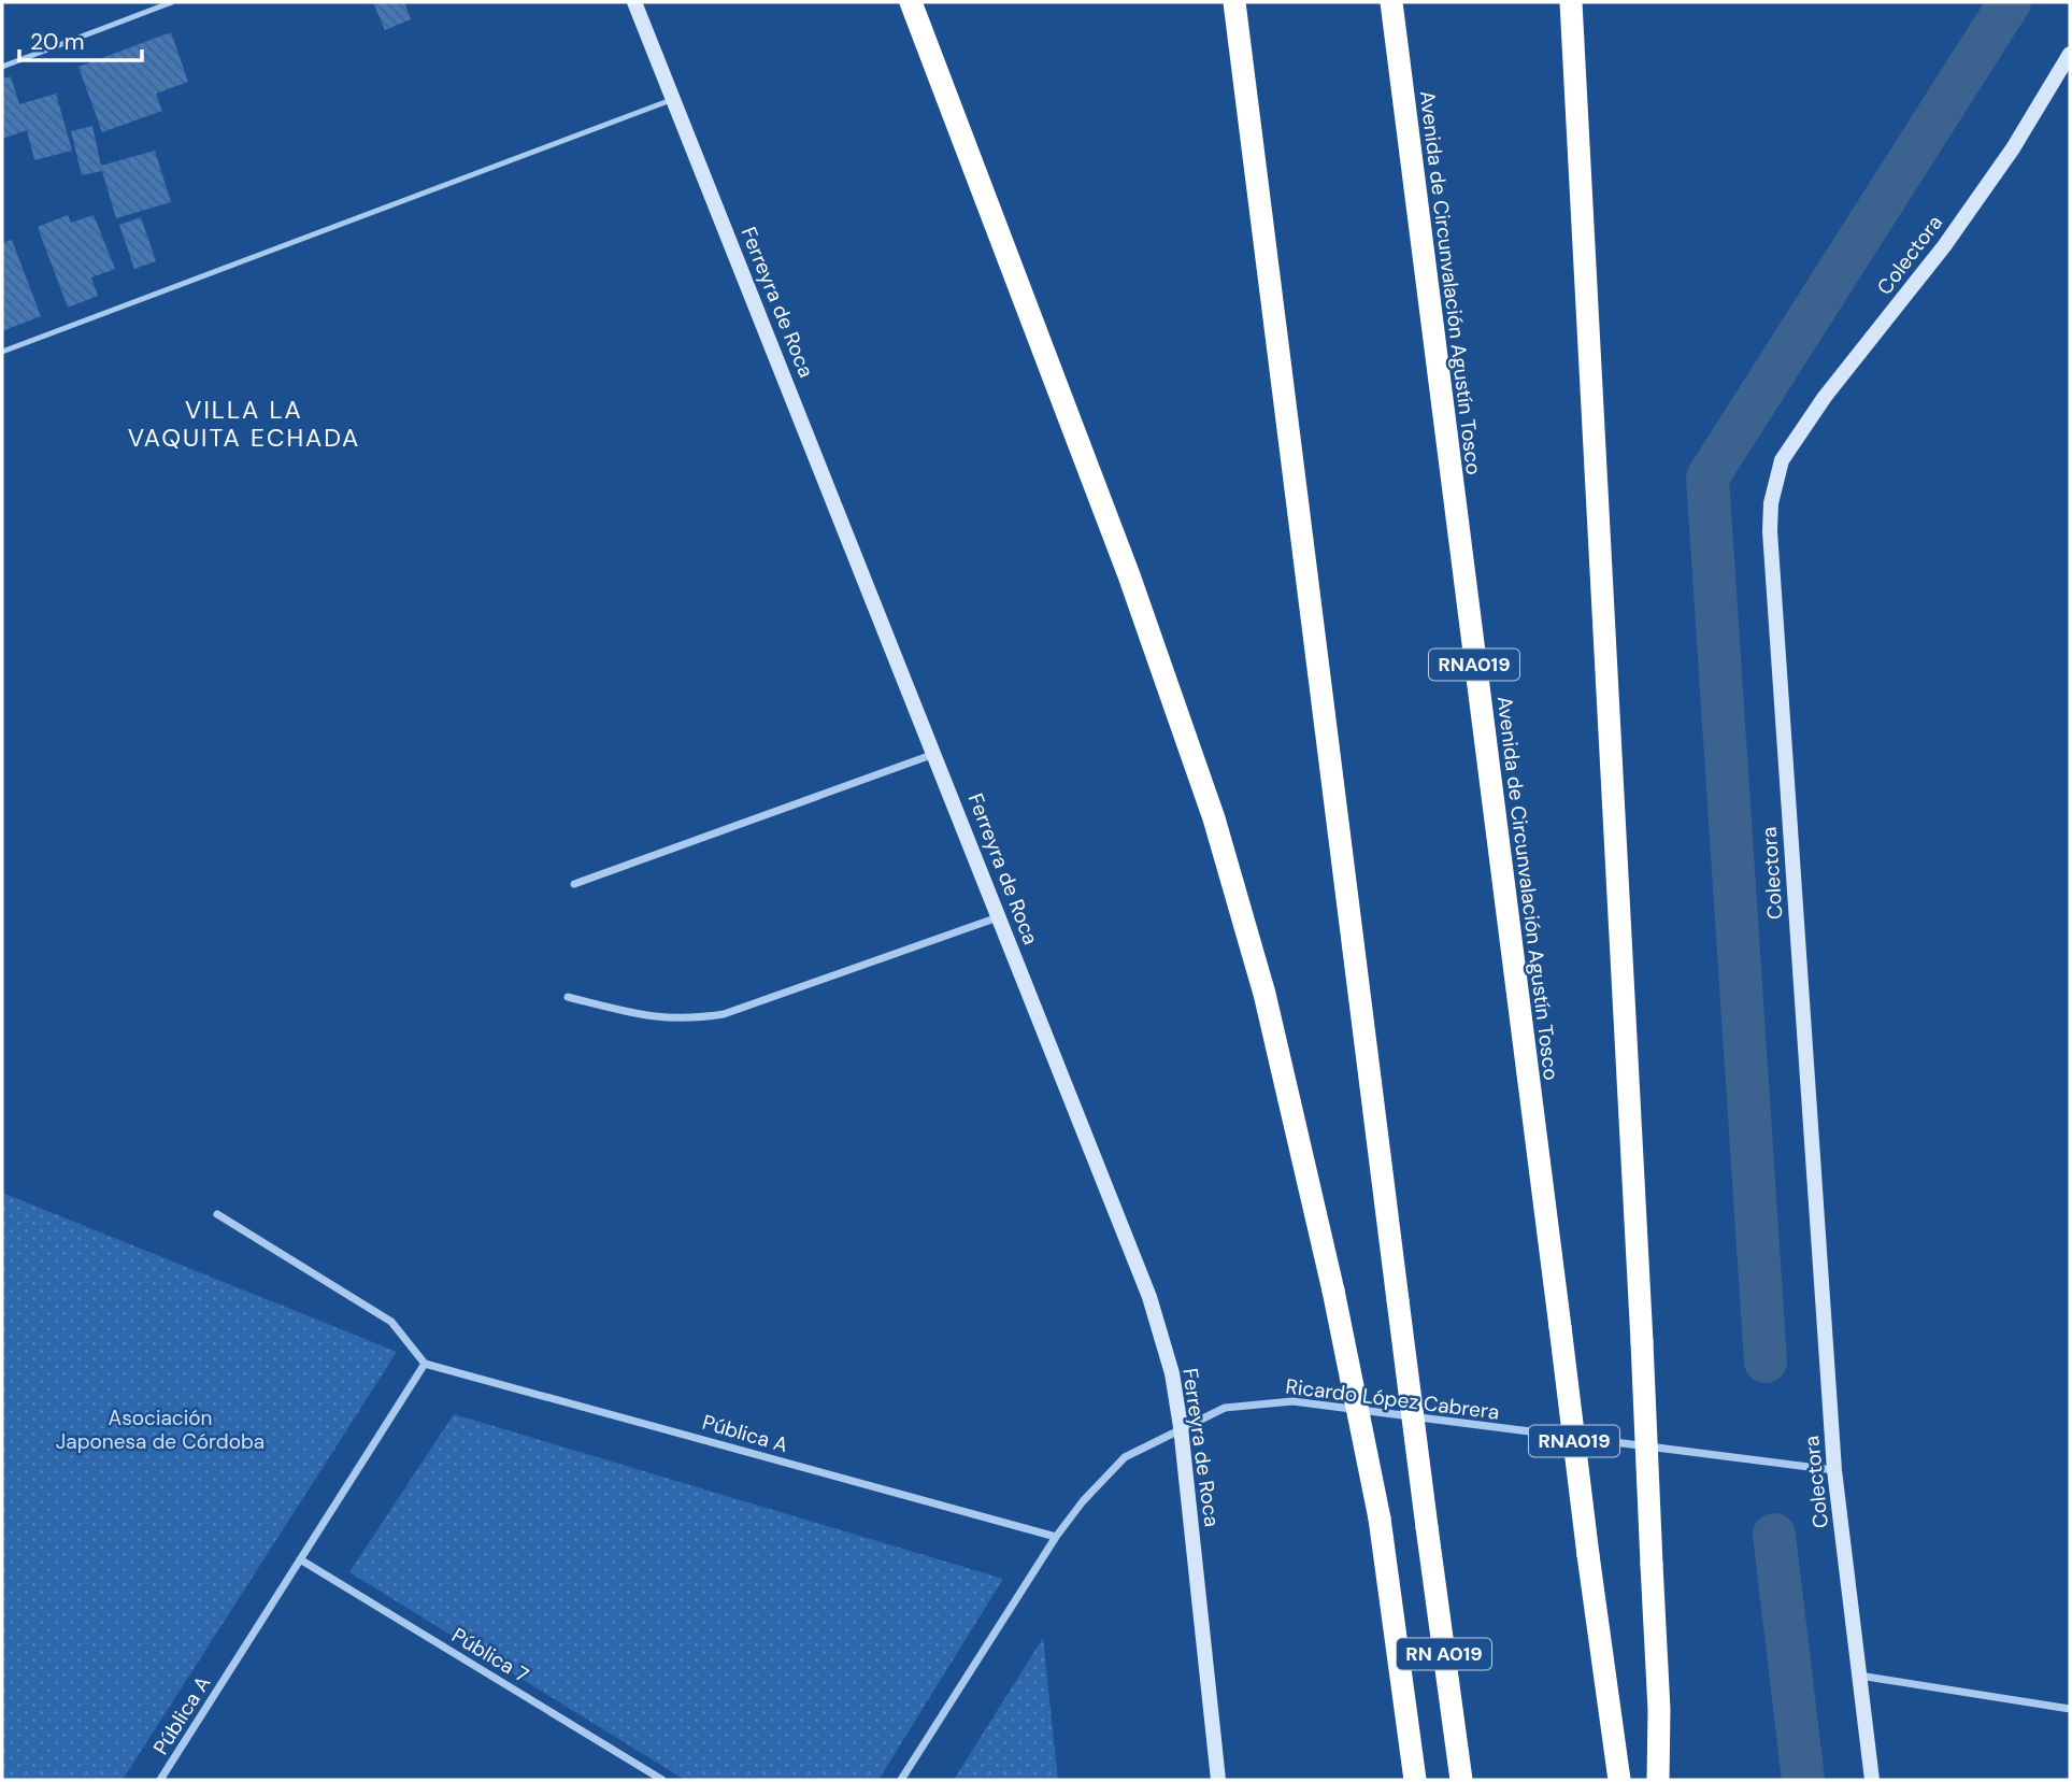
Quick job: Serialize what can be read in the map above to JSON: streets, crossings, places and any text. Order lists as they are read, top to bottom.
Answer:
{
  "streets": {
    "highway": ["Avenida de Circunvalación Agustín Tosco", "RNA019", "RN A019"],
    "street": [
      "Colectora",
      "Ferreyra de Roca",
      "Ricardo López Cabrera",
      "Pública A",
      "Pública 7"
    ]
  },
  "crossings": [
    ["Colectora", "Ricardo López Cabrera"],
    ["Ferreyra de Roca", "Ricardo López Cabrera"],
    ["Ricardo López Cabrera", "Pública A"],
    ["Pública A", "Pública 7"]
  ],
  "districts": ["VILLA LA VAQUITA ECHADA"],
  "parks": ["Asociación Japonesa de Córdoba"],
  "scale_bar": "20 m"
}
